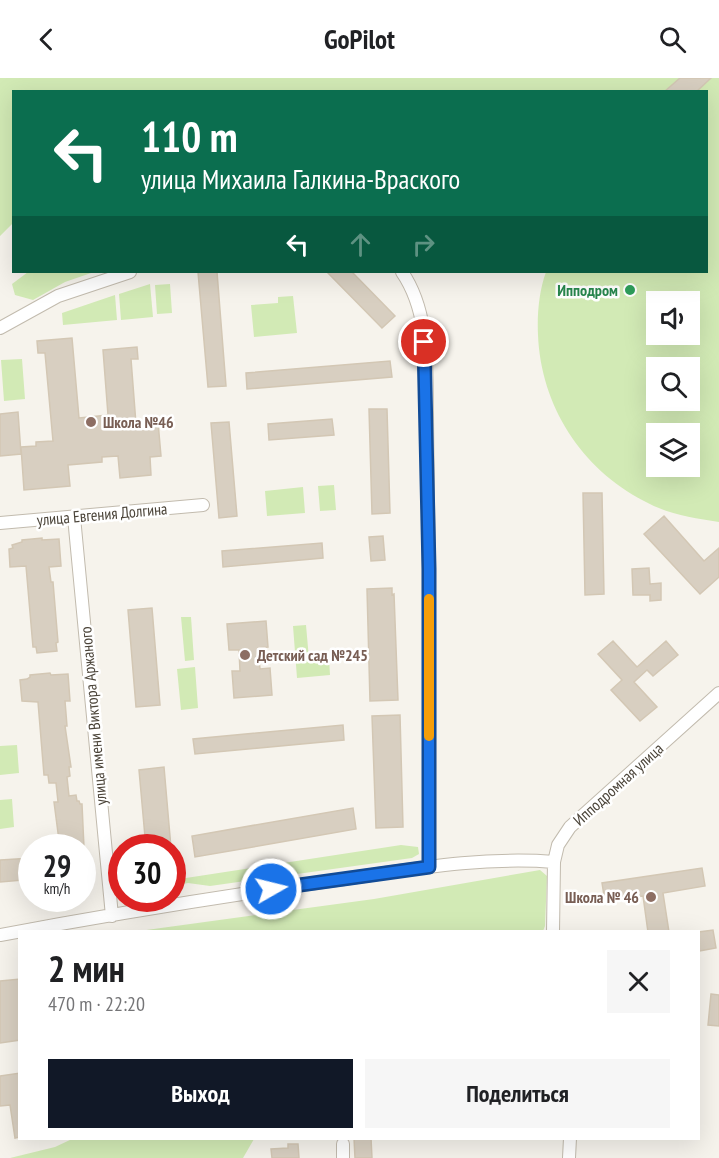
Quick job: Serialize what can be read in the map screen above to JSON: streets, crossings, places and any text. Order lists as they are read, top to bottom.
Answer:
{
  "streets": {
    "street": ["улица Евгения Долгина", "улица имени Виктора Аржаного", "Ипподромная улица"]
  },
  "crossings": [
    ["улица Евгения Долгина", "улица имени Виктора Аржаного"]
  ],
  "places": [
    "Ипподром",
    "Школа №46",
    "Детский сад №245",
    "Школа № 46"
  ],
  "page": {
    "header": "GoPilot",
    "turn": ["110 m", "улица Михаила Галкина-Враского"],
    "speed": "29 km/h",
    "limit": "30",
    "heading": ["2 мин", "470 m · 22:20"],
    "buttons": ["Выход", "Поделиться"]
  }
}
